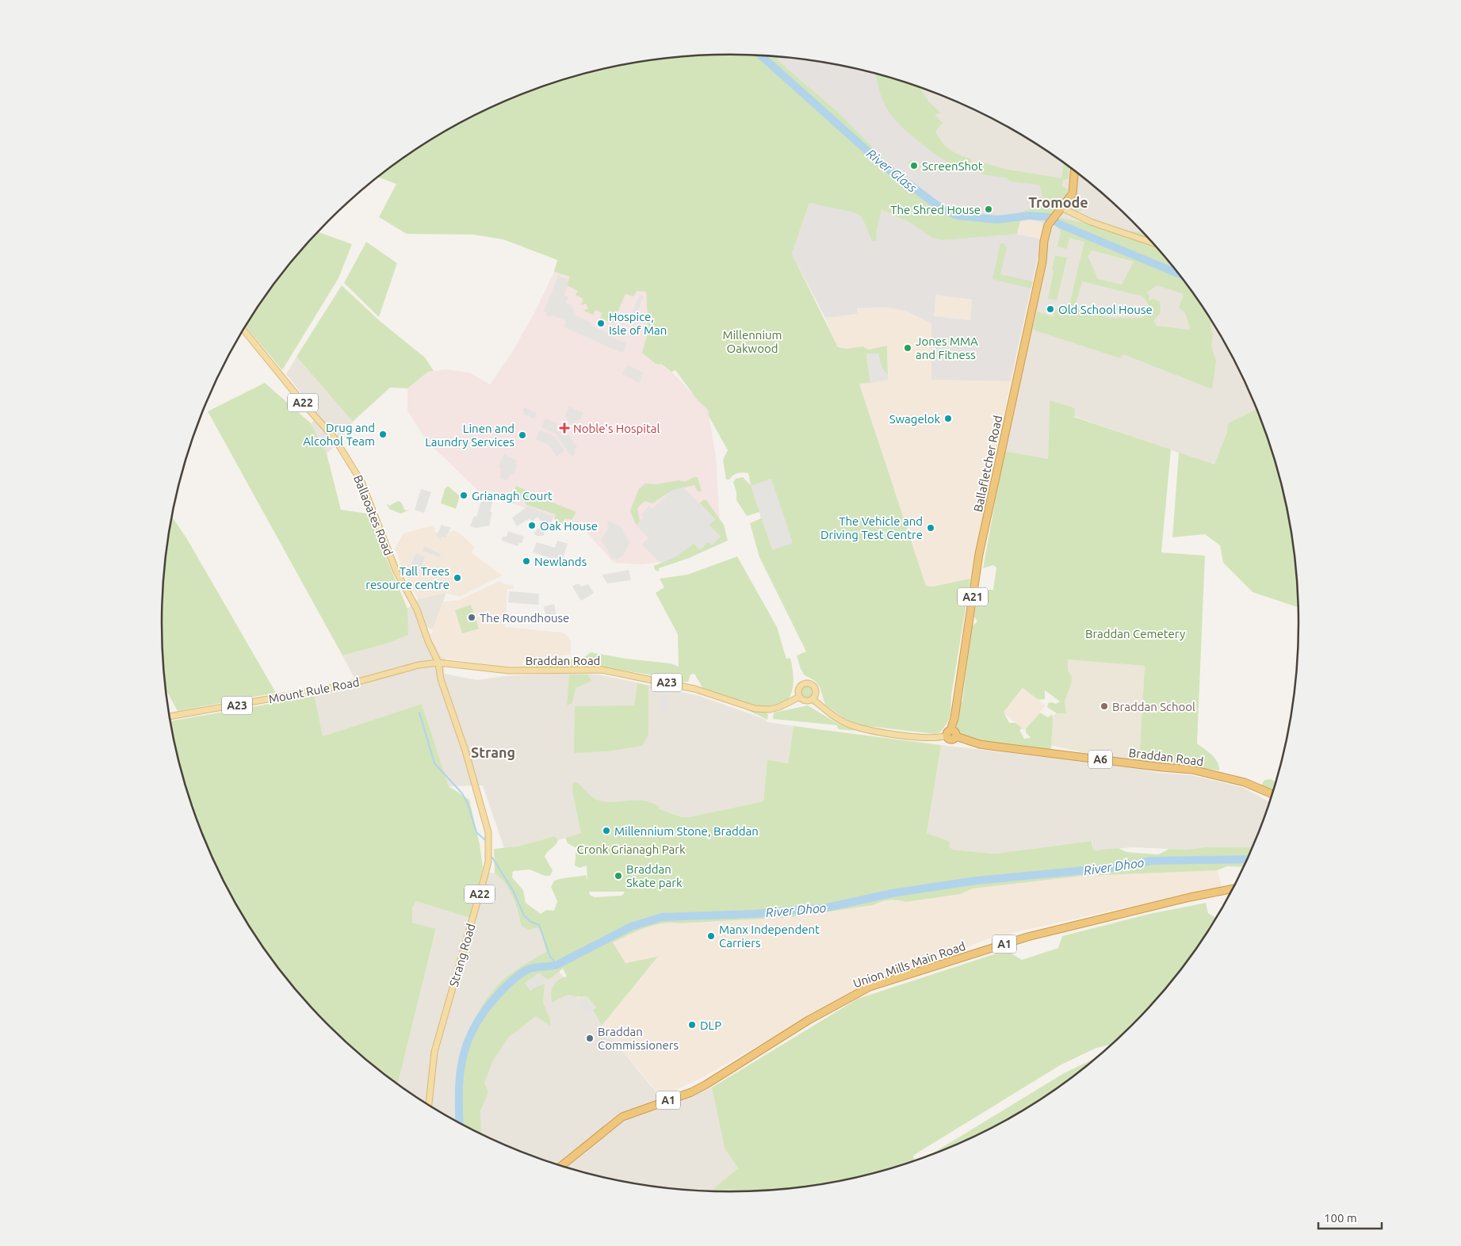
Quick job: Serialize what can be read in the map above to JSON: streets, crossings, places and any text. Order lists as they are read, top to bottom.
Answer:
{
  "streets": {
    "highway": [
      "Ballafletcher Road",
      "A21",
      "Braddan Road",
      "A6",
      "A1",
      "Union Mills Main Road"
    ],
    "main road": [
      "A22",
      "Ballaoates Road",
      "A23",
      "Mount Rule Road",
      "Strang Road"
    ]
  },
  "crossings": [
    ["Ballafletcher Road", "A21"],
    ["Ballafletcher Road", "Braddan Road"],
    ["Ballaoates Road", "Braddan Road"],
    ["Ballaoates Road", "Mount Rule Road"],
    ["Ballaoates Road", "Strang Road"],
    ["Braddan Road", "Mount Rule Road"],
    ["Braddan Road", "Strang Road"],
    ["Mount Rule Road", "Strang Road"]
  ],
  "districts": ["Tromode", "Strang"],
  "water": ["River Glass", "River Dhoo"],
  "parks": ["Millennium Oakwood", "Braddan Cemetery", "Cronk Grianagh Park"],
  "places": {
    "other": [
      "ScreenShot",
      "The Shred House",
      "Old School House",
      "Hospice, Isle of Man",
      "Jones MMA and Fitness",
      "Swagelok",
      "Drug and Alcohol Team",
      "Linen and Laundry Services",
      "Grianagh Court",
      "Oak House",
      "The Vehicle and Driving Test Centre",
      "Newlands",
      "Tall Trees resource centre",
      "The Roundhouse",
      "Braddan School",
      "Millennium Stone, Braddan",
      "Braddan Skate park",
      "Manx Independent Carriers",
      "DLP",
      "Braddan Commissioners"
    ],
    "health": ["Noble's Hospital"]
  },
  "scale_bar": "100 m"
}
